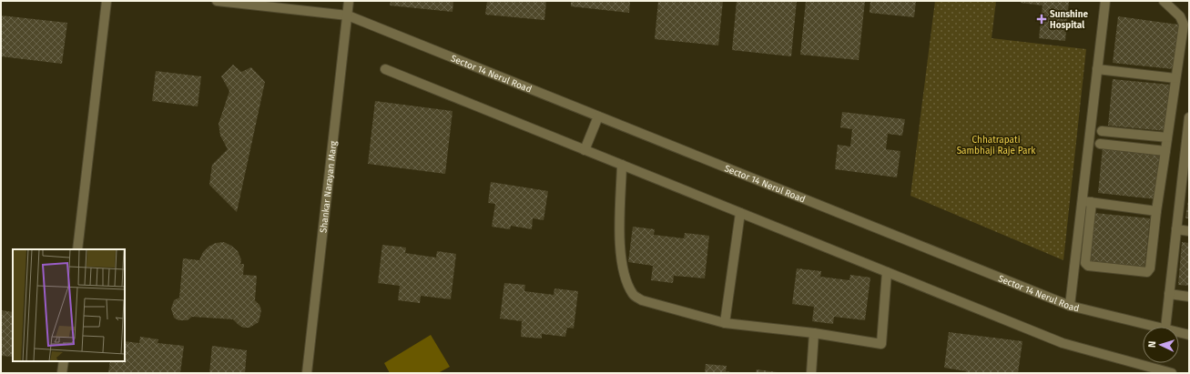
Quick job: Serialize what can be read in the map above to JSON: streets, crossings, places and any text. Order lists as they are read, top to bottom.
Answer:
{
  "streets": {
    "street": ["Sector 14 Nerul Road", "Shankar Narayan Marg"]
  },
  "crossings": [
    ["Sector 14 Nerul Road", "Shankar Narayan Marg"]
  ],
  "parks": ["Chhatrapati Sambhaji Raje Park"],
  "places": {
    "health": ["Sunshine Hospital"]
  },
  "north": "left"
}
